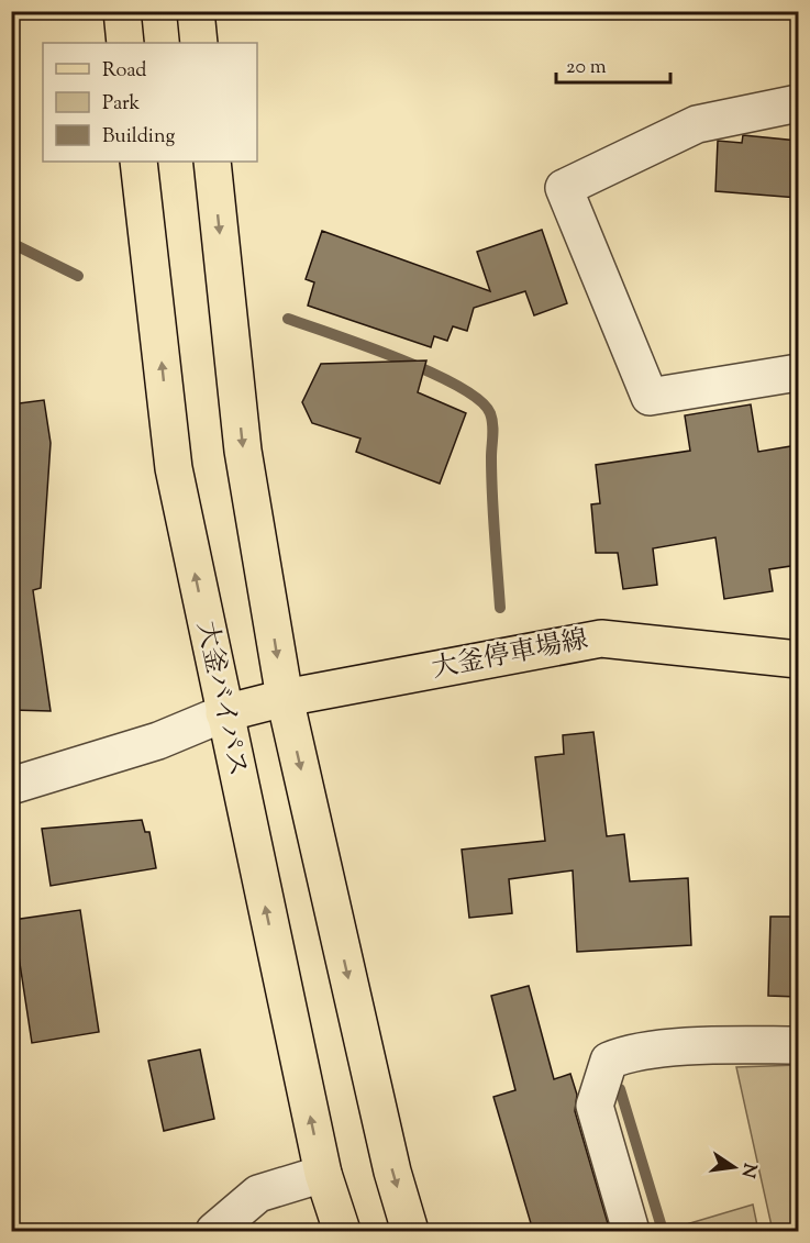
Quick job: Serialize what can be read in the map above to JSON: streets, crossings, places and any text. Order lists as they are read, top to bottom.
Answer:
{
  "streets": {
    "main road": ["大釜停車場線", "大釜バイパス"]
  },
  "crossings": [
    ["大釜停車場線", "大釜バイパス"]
  ],
  "legend": ["Road", "Park", "Building"],
  "scale_bar": "20 m",
  "north": "right"
}
